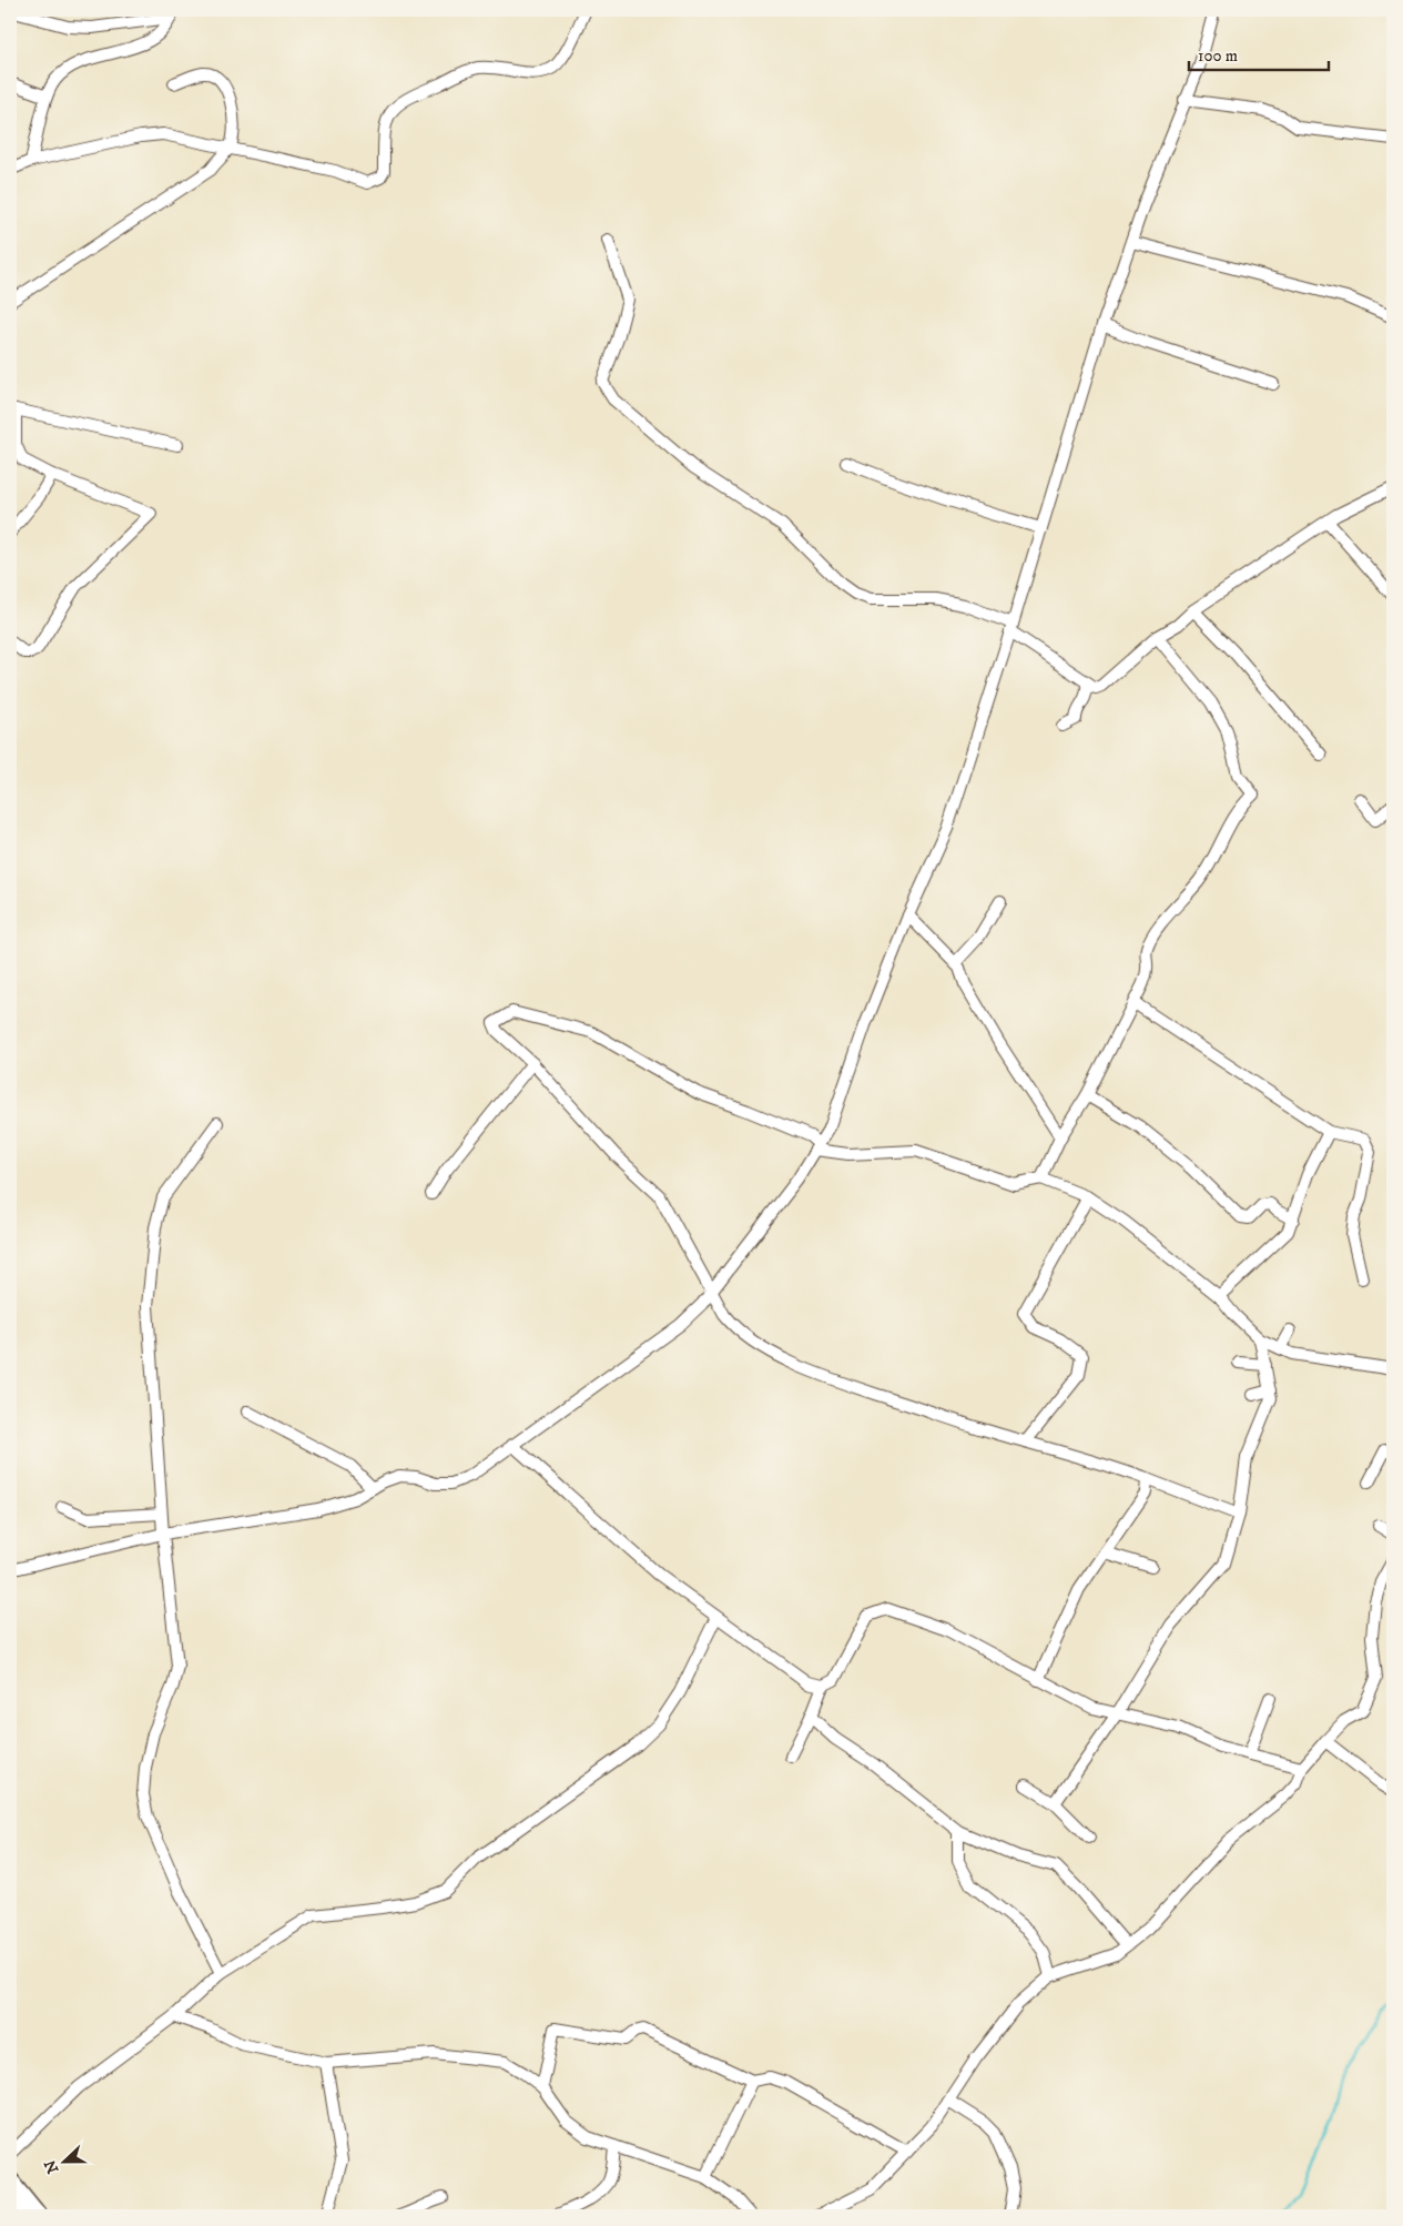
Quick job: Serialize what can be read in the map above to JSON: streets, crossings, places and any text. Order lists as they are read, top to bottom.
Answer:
{
  "scale_bar": "100 m",
  "north": "left"
}
